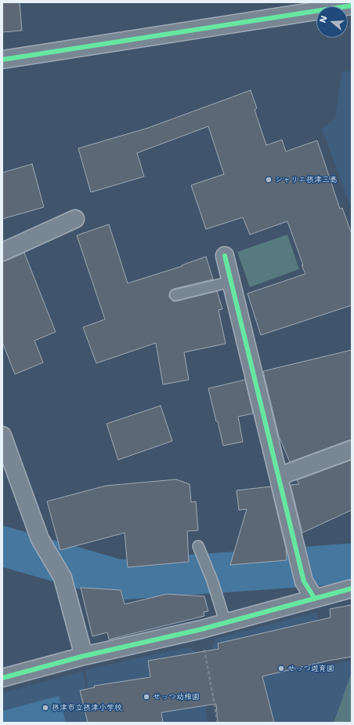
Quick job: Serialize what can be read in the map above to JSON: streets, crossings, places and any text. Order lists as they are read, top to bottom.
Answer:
{
  "places": [
    "シャリエ摂津三島",
    "せっつ遊育園",
    "せっつ幼稚園",
    "摂津市立摂津小学校"
  ],
  "north": "left"
}
